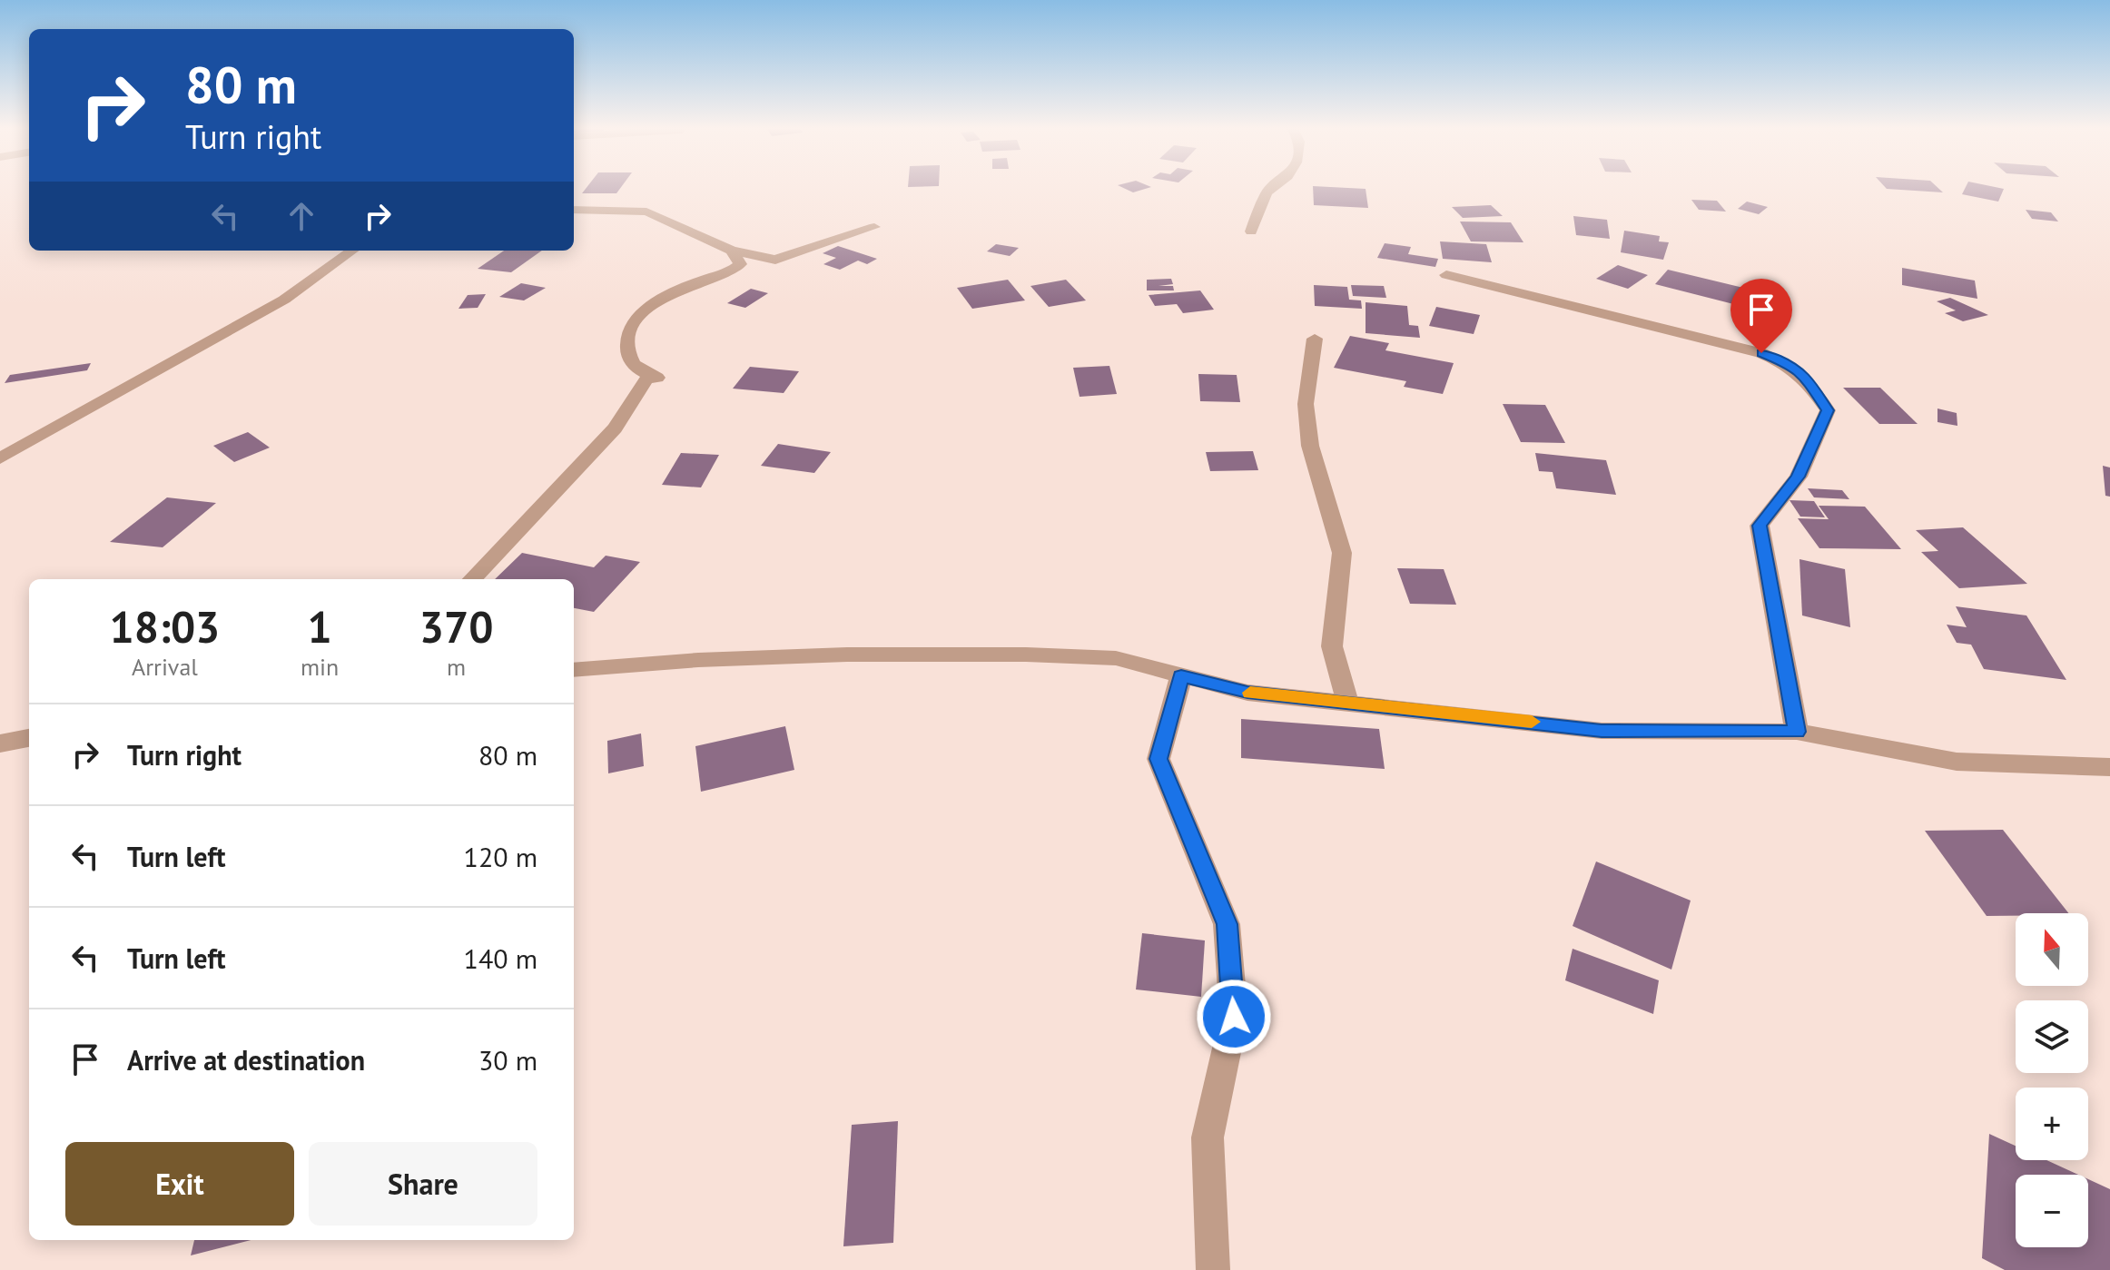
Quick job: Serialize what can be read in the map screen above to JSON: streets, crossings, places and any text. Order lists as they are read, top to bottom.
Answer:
{
  "north": "top",
  "page": {
    "turn": ["80 m", "Turn right"],
    "eta": [
      "18:03",
      "Arrival",
      "1",
      "min",
      "370",
      "m"
    ],
    "list": [
      {
        "name": "Turn right",
        "value": "80 m"
      },
      {
        "name": "Turn left",
        "value": "120 m"
      },
      {
        "name": "Turn left",
        "value": "140 m"
      },
      {
        "name": "Arrive at destination",
        "value": "30 m"
      }
    ],
    "map_buttons": ["+", "−"],
    "buttons": ["Exit", "Share"]
  }
}
